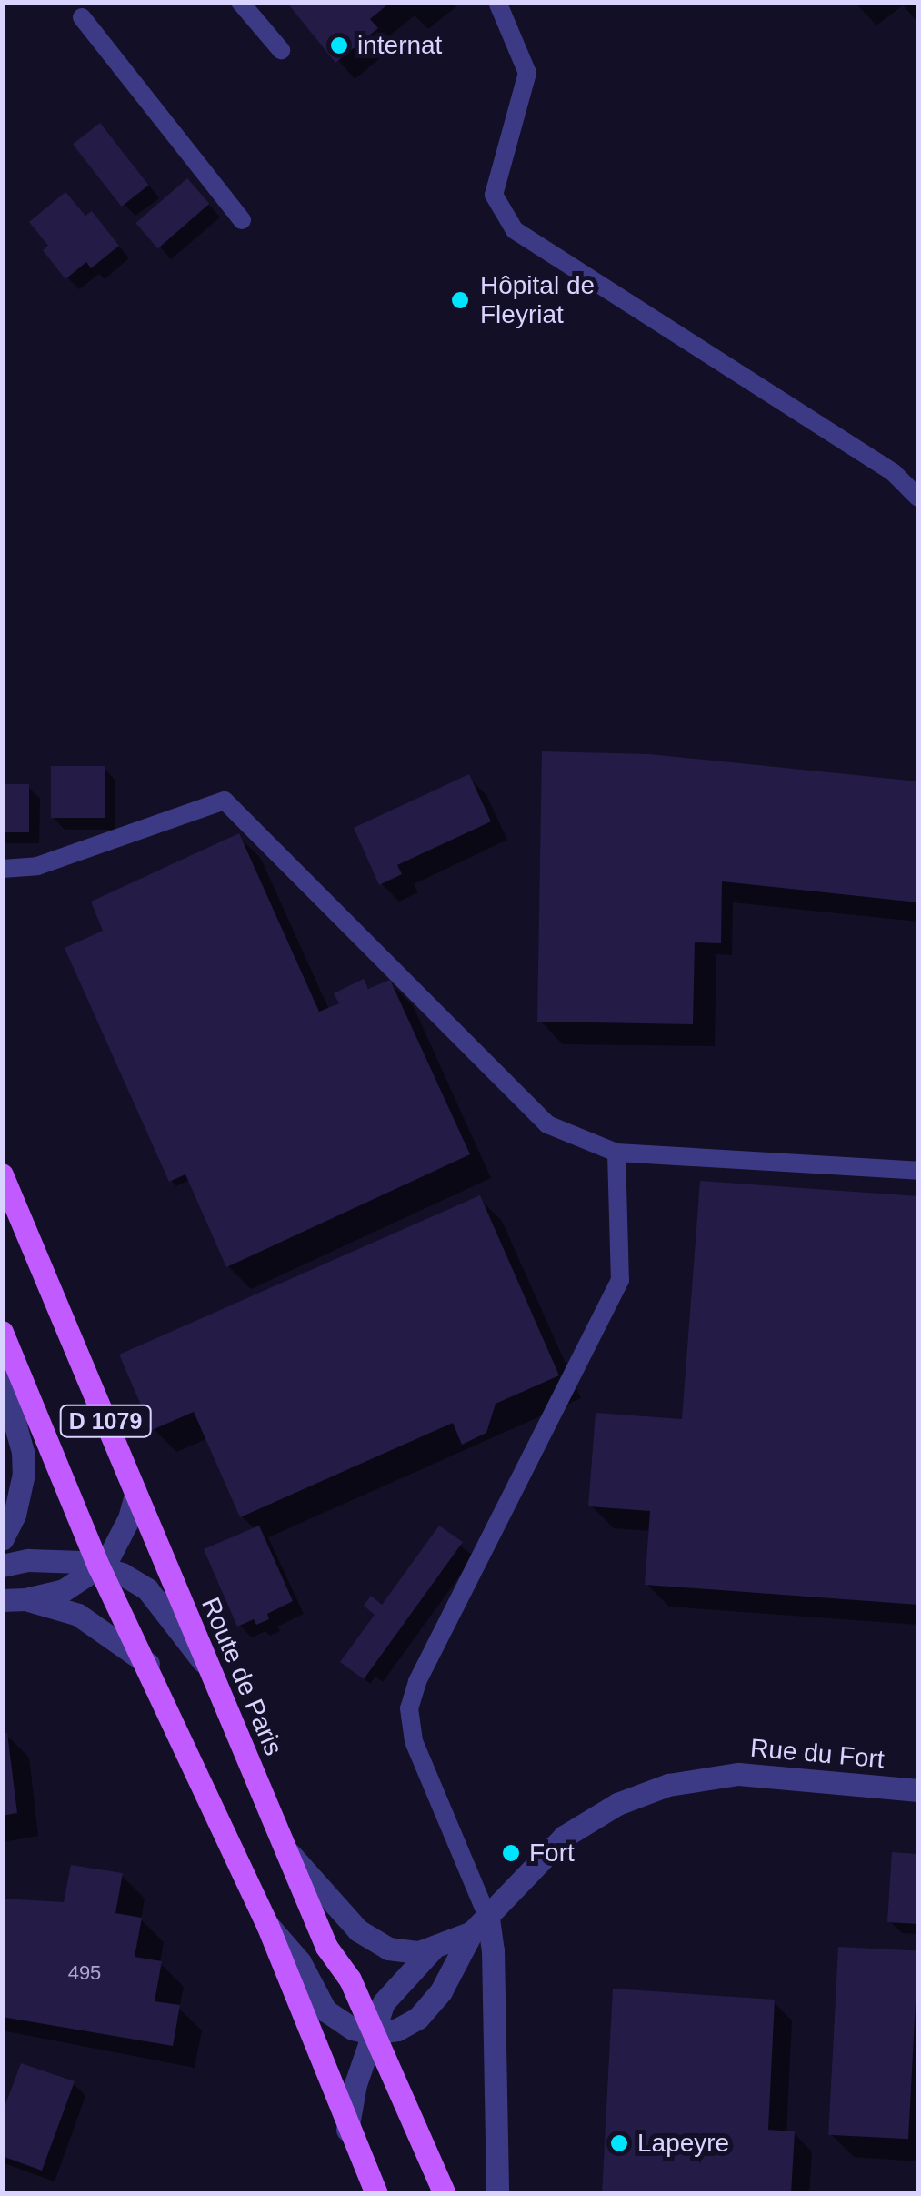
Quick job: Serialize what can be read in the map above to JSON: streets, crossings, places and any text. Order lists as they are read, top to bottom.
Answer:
{
  "streets": {
    "main road": ["D 1079", "Route de Paris"],
    "street": ["Rue du Fort"]
  },
  "crossings": [
    ["D 1079", "Rue du Fort"],
    ["Route de Paris", "Rue du Fort"]
  ],
  "places": [
    "internat",
    "Hôpital de Fleyriat",
    "Fort",
    "Lapeyre"
  ],
  "house_numbers": ["495"]
}
